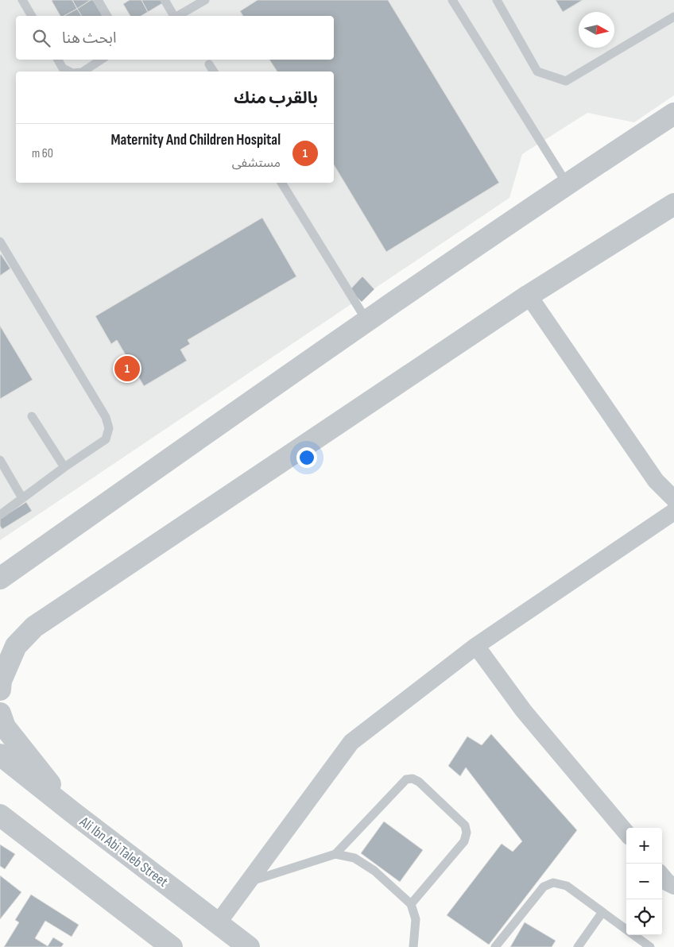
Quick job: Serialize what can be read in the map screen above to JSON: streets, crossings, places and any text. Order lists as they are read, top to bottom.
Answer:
{
  "streets": {
    "street": ["Ali Ibn Abi Taleb Street"]
  },
  "north": "right",
  "page": {
    "search": "ابحث هنا",
    "heading": "بالقرب منك",
    "list": [
      {
        "mark": "1",
        "name": "Maternity And Children Hospital",
        "note": "مستشفى",
        "value": "60 m"
      }
    ],
    "pins": "1",
    "map_buttons": ["+", "−"]
  }
}
